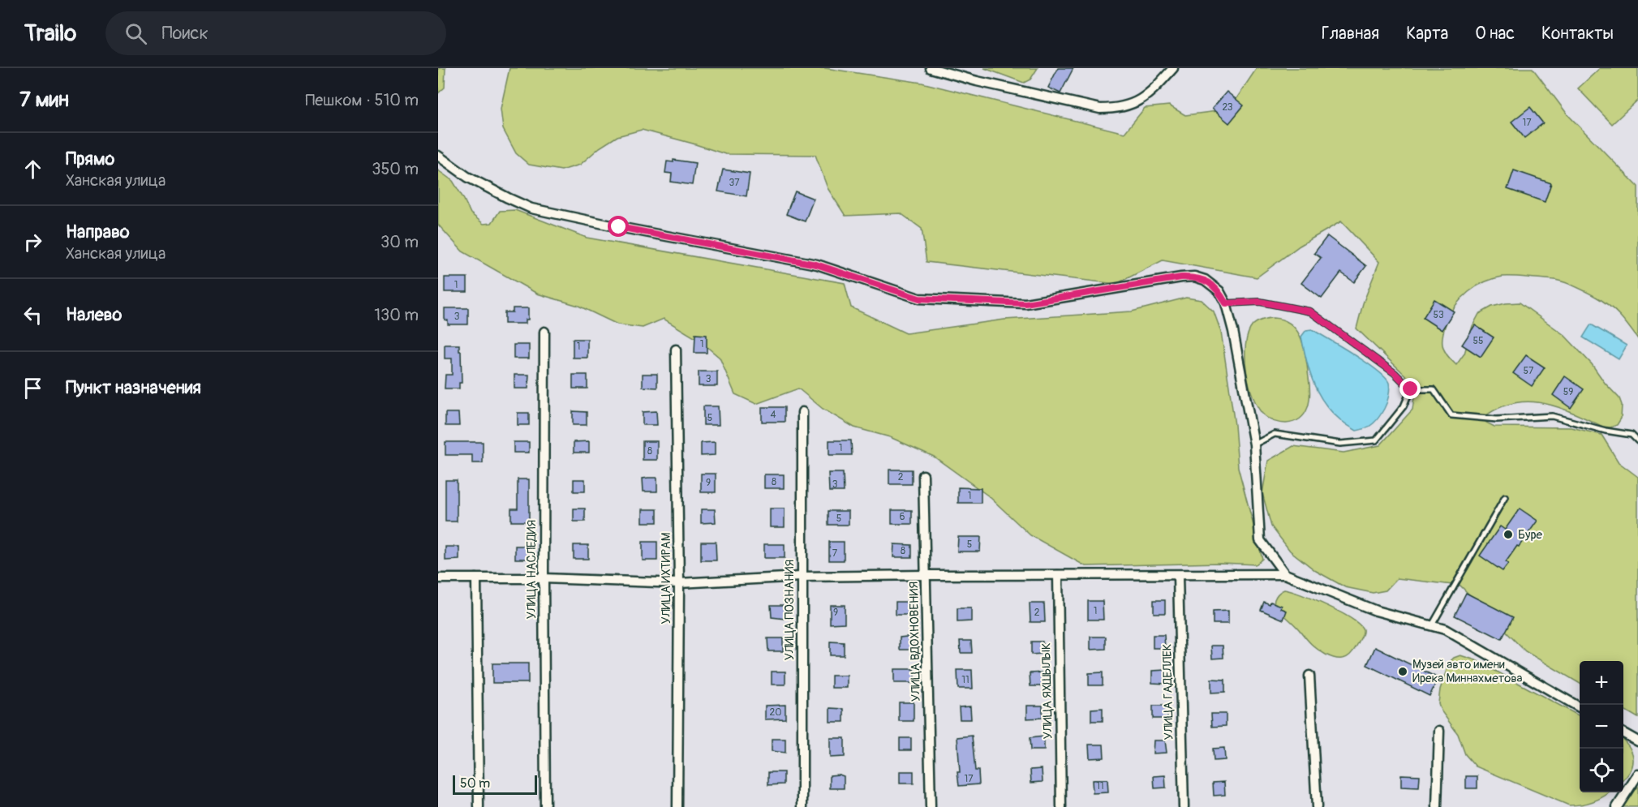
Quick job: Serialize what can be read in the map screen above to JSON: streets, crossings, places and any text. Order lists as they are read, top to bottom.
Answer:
{
  "streets": {
    "street": [
      "УЛИЦА НАСЛЕДИЯ",
      "УЛИЦА ИХТИРАМ",
      "УЛИЦА ПОЗНАНИЯ",
      "УЛИЦА ВДОХНОВЕНИЯ",
      "УЛИЦА ЯХШЫЛЫК",
      "УЛИЦА ГАДЕЛЛЕК"
    ]
  },
  "places": ["Буре", "Музей авто имени Ирека Миннахметова"],
  "house_numbers": [
    "23",
    "17",
    "37",
    "1",
    "53",
    "3",
    "55",
    "1",
    "1",
    "57",
    "3",
    "59",
    "4",
    "5",
    "1",
    "8",
    "2",
    "8",
    "9",
    "3",
    "1",
    "6",
    "5",
    "5",
    "8",
    "7",
    "1",
    "9",
    "2",
    "11",
    "20",
    "17",
    "11"
  ],
  "scale_bar": "50 m",
  "page": {
    "header": "Trailo",
    "search": "Поиск",
    "nav": [
      "Главная",
      "Карта",
      "О нас",
      "Контакты"
    ],
    "heading": ["7 мин", "Пешком · 510 m"],
    "list": [
      ["Прямо", "Ханская улица", "350 m"],
      ["Направо", "Ханская улица", "30 m"],
      ["Налево", "130 m"],
      "Пункт назначения"
    ],
    "map_buttons": ["+", "−"],
    "scale": "50 m"
  }
}
